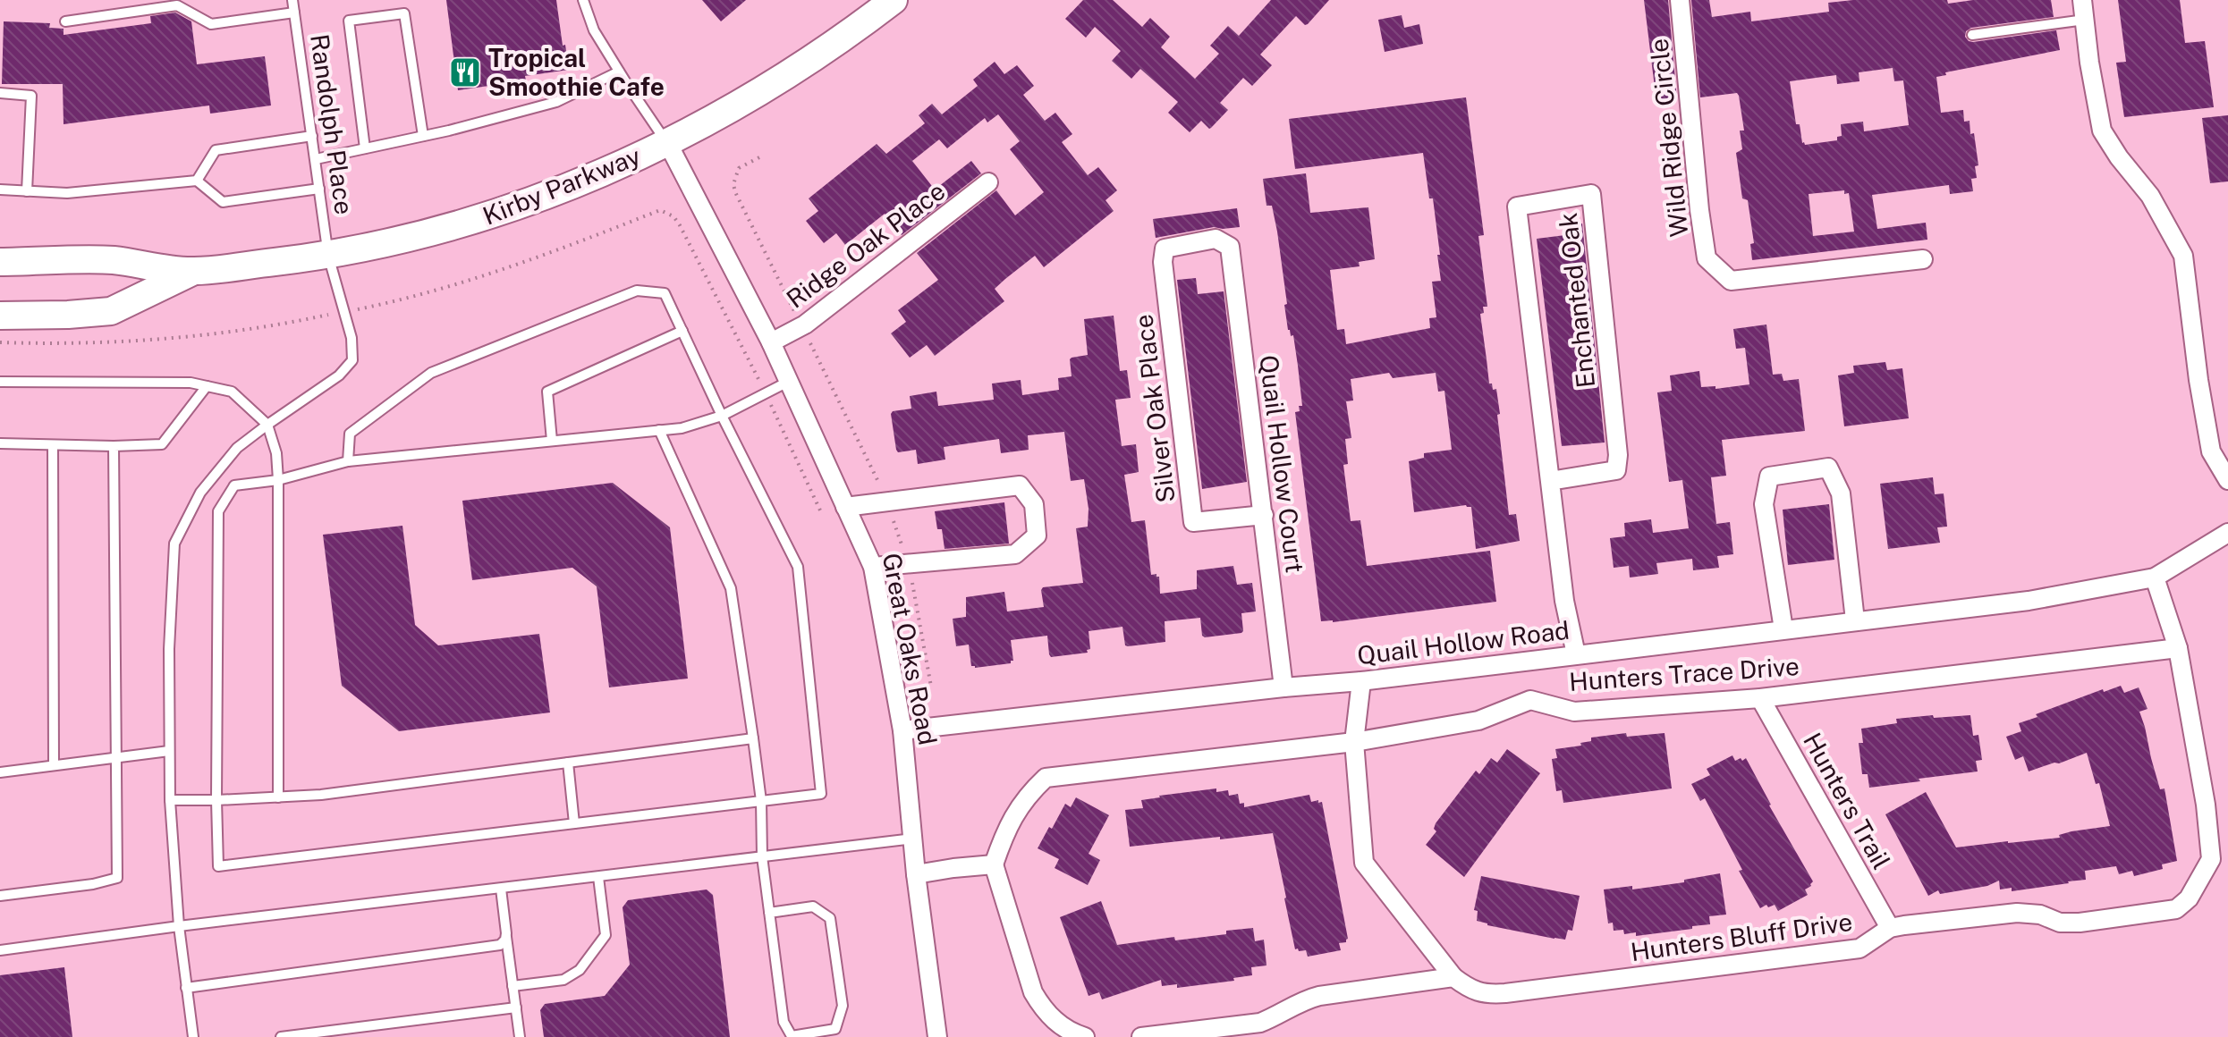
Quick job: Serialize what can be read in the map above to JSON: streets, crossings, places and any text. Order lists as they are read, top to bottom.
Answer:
{
  "streets": {
    "main road": ["Kirby Parkway"],
    "street": [
      "Wild Ridge Circle",
      "Ridge Oak Place",
      "Enchanted Oak",
      "Silver Oak Place",
      "Quail Hollow Court",
      "Quail Hollow Road",
      "Great Oaks Road",
      "Hunters Trace Drive",
      "Hunters Trail",
      "Hunters Bluff Drive"
    ],
    "lane": ["Randolph Place"]
  },
  "crossings": [
    ["Randolph Place", "Kirby Parkway"],
    ["Kirby Parkway", "Great Oaks Road"],
    ["Ridge Oak Place", "Great Oaks Road"],
    ["Enchanted Oak", "Quail Hollow Road"],
    ["Silver Oak Place", "Quail Hollow Court"],
    ["Quail Hollow Court", "Quail Hollow Road"],
    ["Quail Hollow Road", "Great Oaks Road"],
    ["Quail Hollow Road", "Hunters Bluff Drive"],
    ["Hunters Trace Drive", "Hunters Trail"],
    ["Hunters Trace Drive", "Hunters Bluff Drive"],
    ["Hunters Trail", "Hunters Bluff Drive"]
  ],
  "places": {
    "restaurant": ["Tropical Smoothie Cafe"]
  }
}
